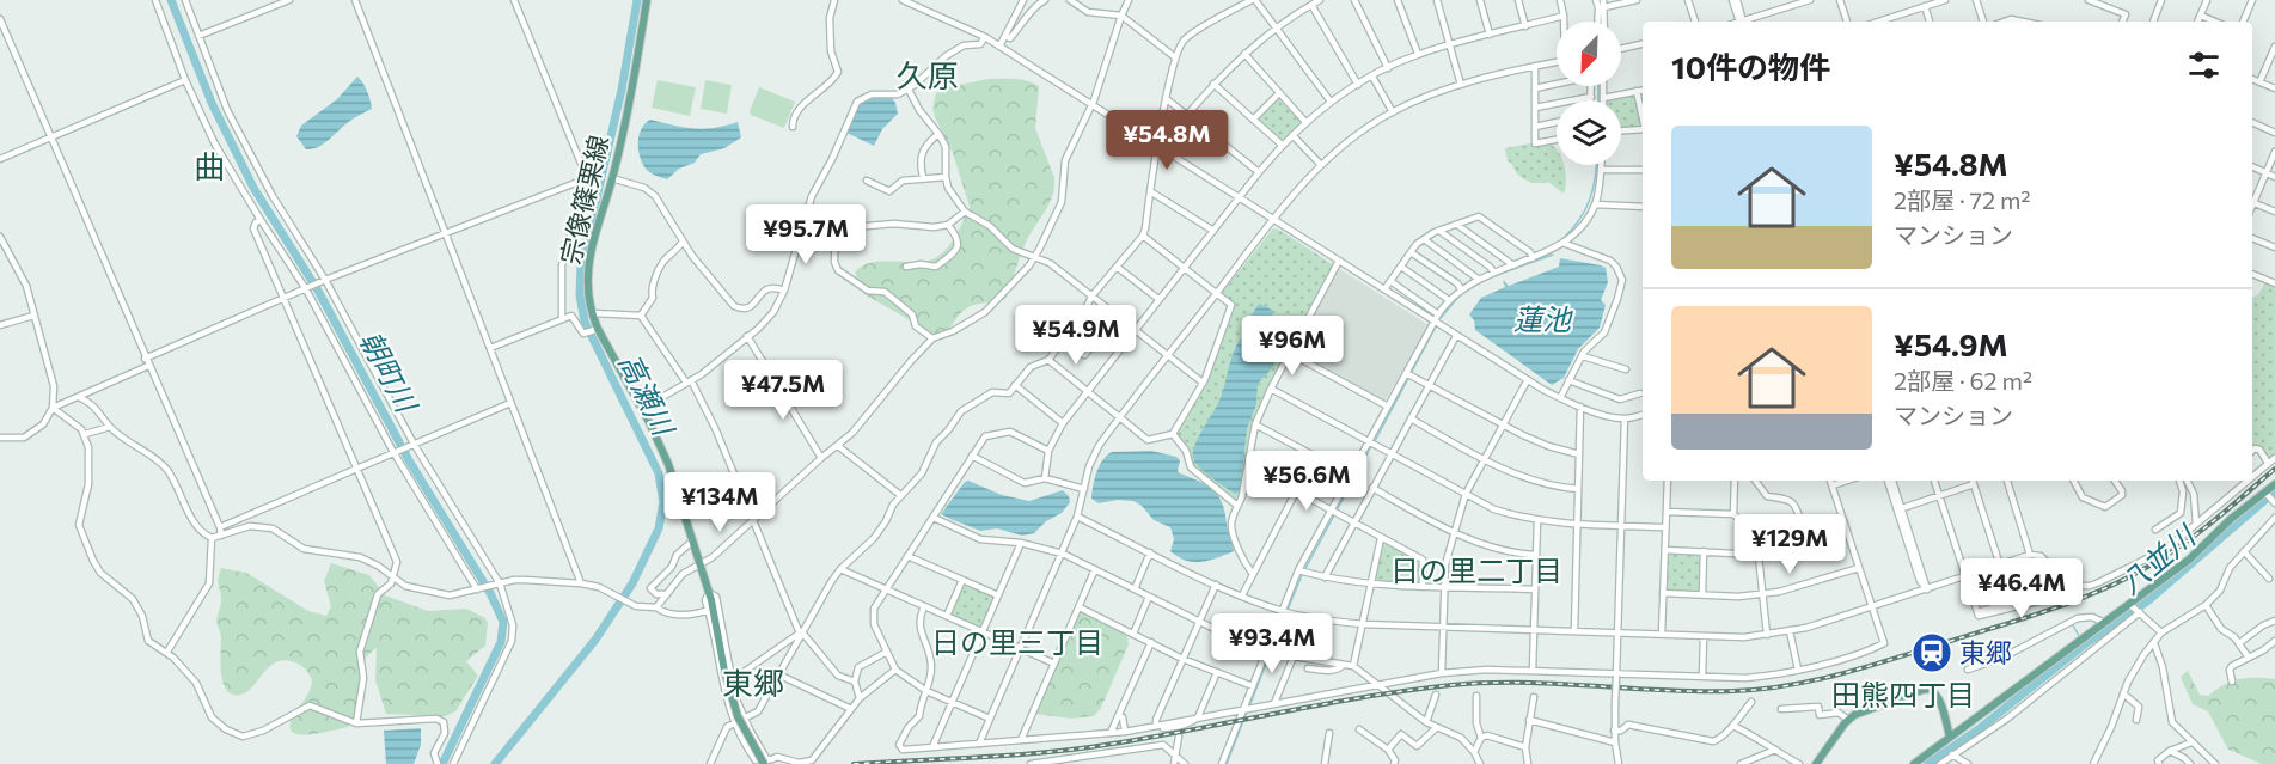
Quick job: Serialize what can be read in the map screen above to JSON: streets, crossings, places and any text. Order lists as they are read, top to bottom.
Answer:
{
  "streets": {
    "main road": ["宗像篠栗線"]
  },
  "districts": [
    "久原",
    "曲",
    "日の里二丁目",
    "日の里三丁目",
    "東郷",
    "田熊四丁目"
  ],
  "water": [
    "蓮池",
    "朝町川",
    "高瀬川",
    "八並川"
  ],
  "places": {
    "station": ["東郷"]
  },
  "north": "bottom left",
  "page": {
    "heading": "10件の物件",
    "list": [
      {
        "name": "¥54.8M",
        "note": "2部屋 · 72 m² · マンション"
      },
      {
        "name": "¥54.9M",
        "note": "2部屋 · 62 m² · マンション"
      }
    ],
    "price": [
      "¥54.8M",
      "¥95.7M",
      "¥54.9M",
      "¥96M",
      "¥47.5M",
      "¥56.6M",
      "¥134M",
      "¥129M",
      "¥46.4M",
      "¥93.4M"
    ]
  }
}
